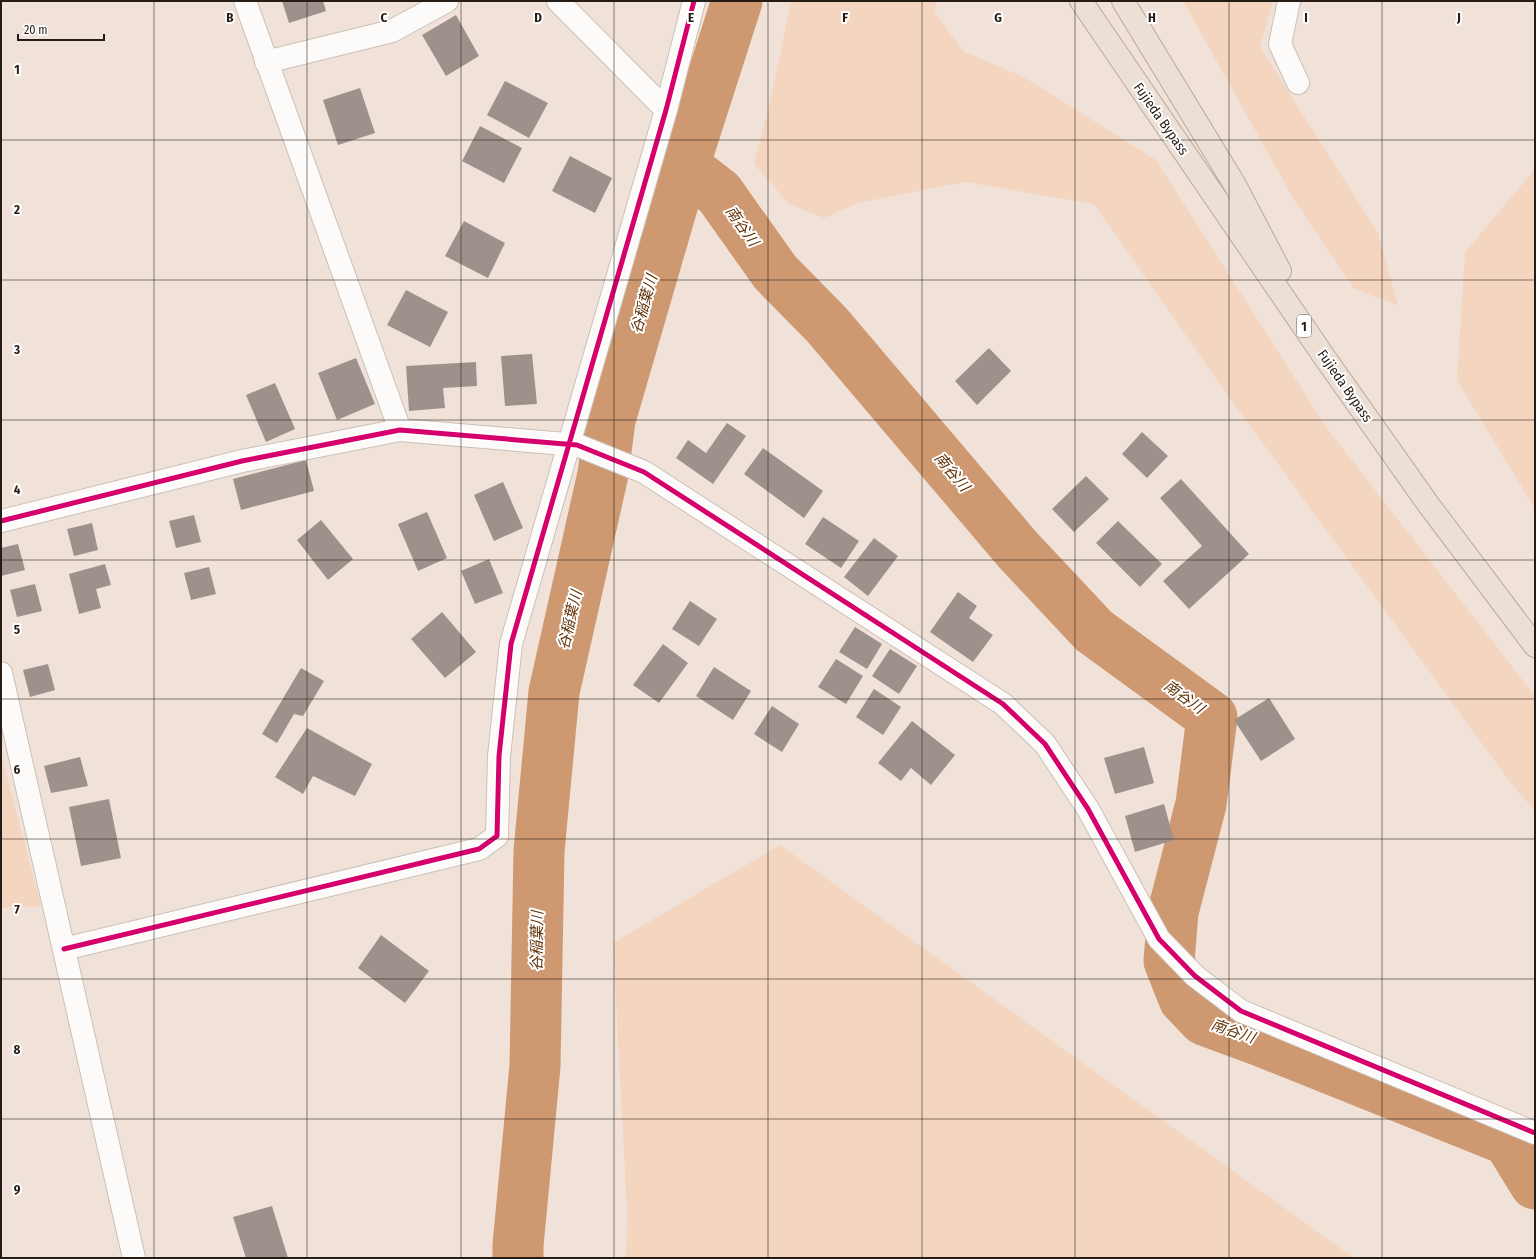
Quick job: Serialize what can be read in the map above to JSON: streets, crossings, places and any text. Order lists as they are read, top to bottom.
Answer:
{
  "streets": {
    "highway": ["Fujieda Bypass", "1"]
  },
  "crossings": [
    ["Fujieda Bypass", "1"]
  ],
  "water": ["南谷川", "谷稲葉川"],
  "scale_bar": "20 m",
  "grid": {
    "columns": [
      "B",
      "C",
      "D",
      "E",
      "F",
      "G",
      "H",
      "I",
      "J"
    ],
    "rows": [
      "1",
      "2",
      "3",
      "4",
      "5",
      "6",
      "7",
      "8",
      "9"
    ]
  }
}
